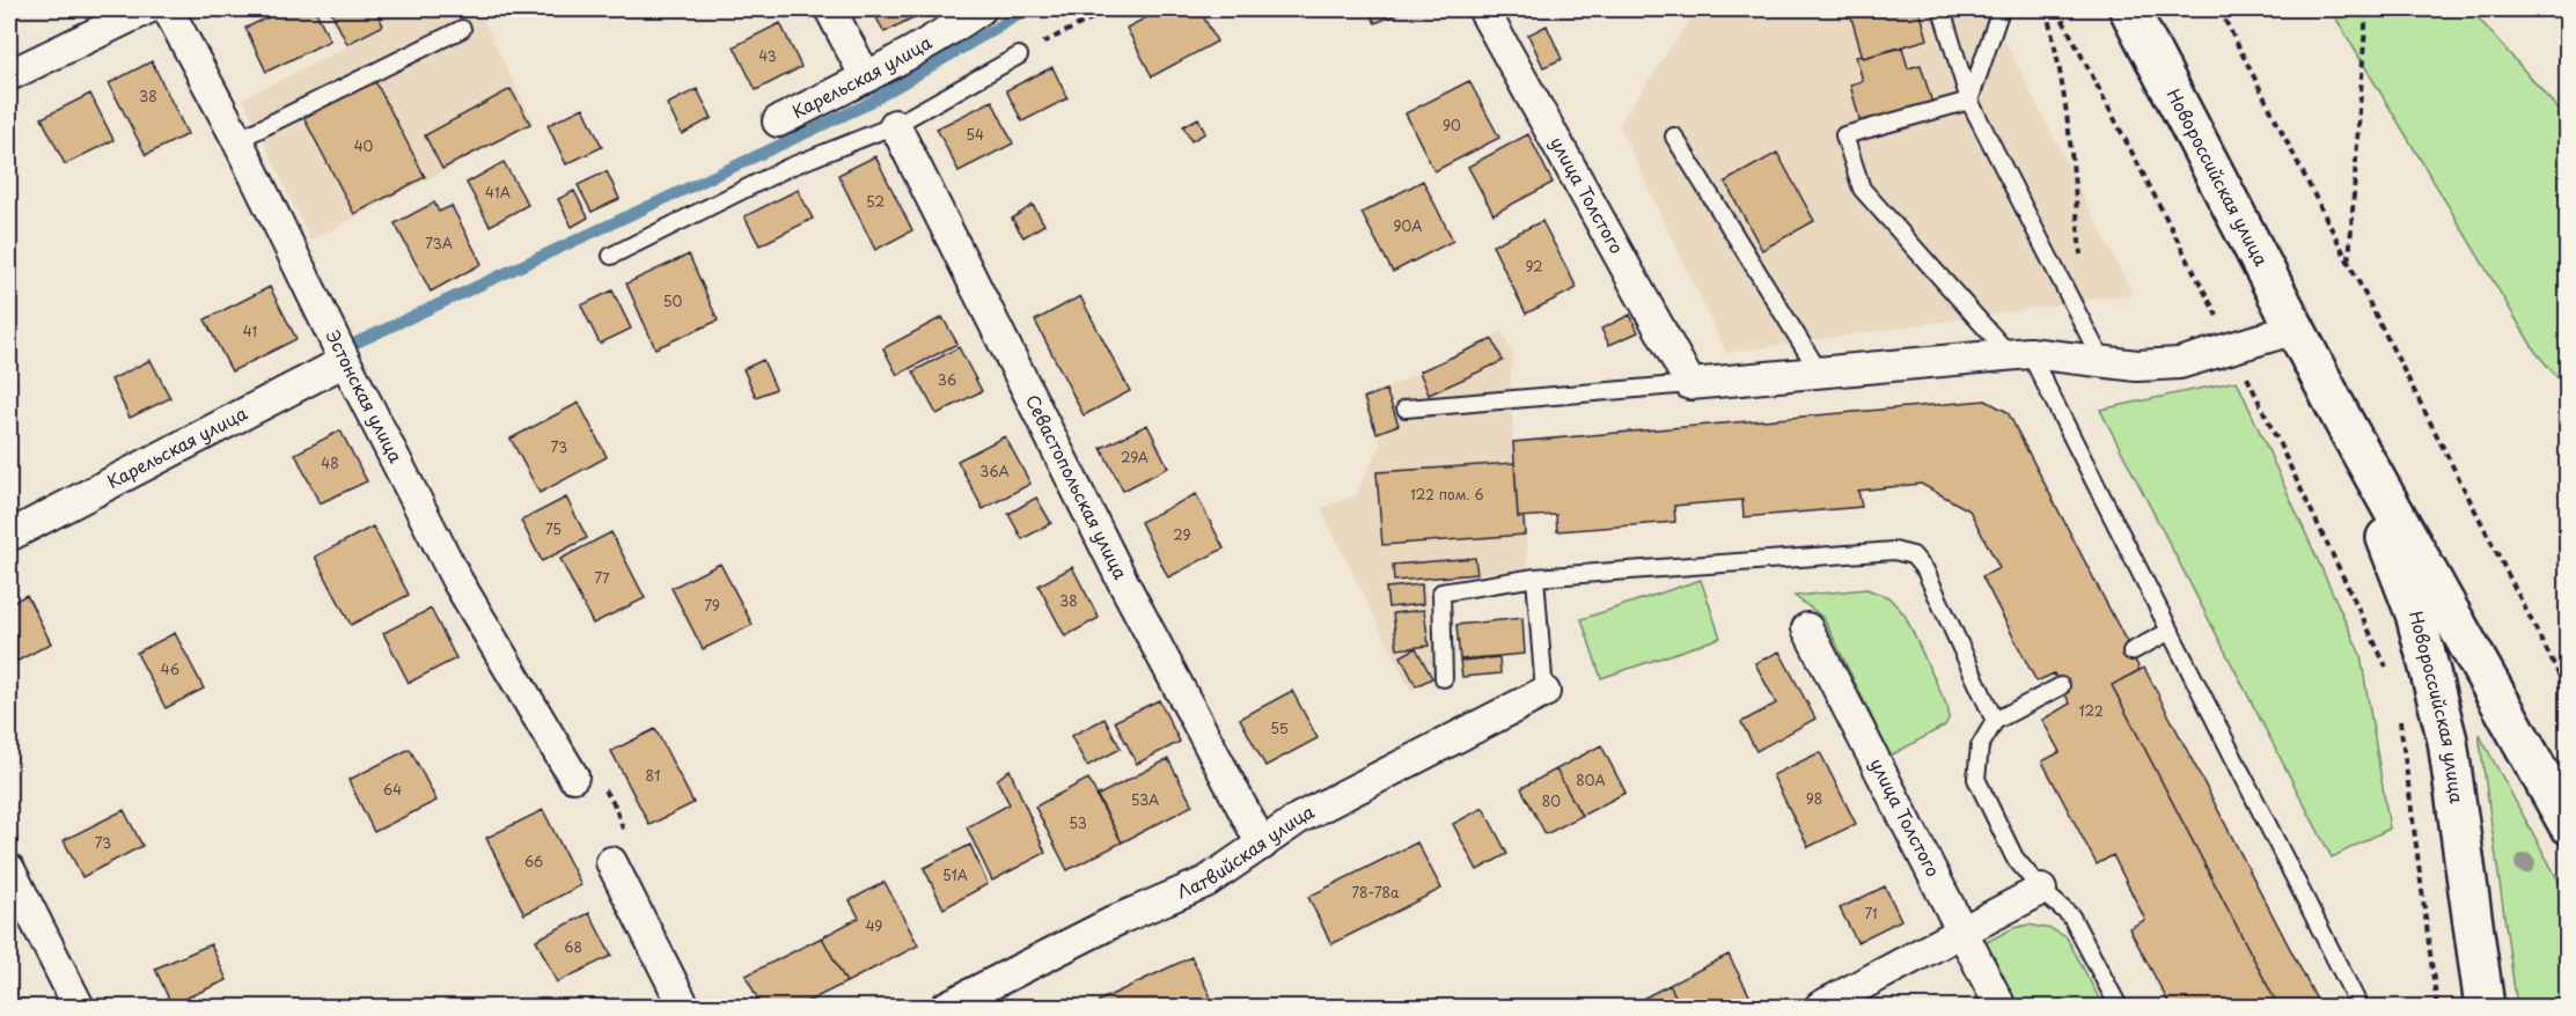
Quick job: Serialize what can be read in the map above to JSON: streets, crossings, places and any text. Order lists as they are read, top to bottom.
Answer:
{
  "streets": {
    "main road": ["Новороссийская улица"],
    "street": [
      "Карельская улица",
      "улица Толстого",
      "Эстонская улица",
      "Севастопольская улица",
      "Латвийская улица"
    ]
  },
  "crossings": [
    ["Карельская улица", "Эстонская улица"],
    ["Севастопольская улица", "Латвийская улица"]
  ],
  "house_numbers": [
    "43",
    "38",
    "90",
    "54",
    "40",
    "41А",
    "52",
    "90А",
    "73А",
    "92",
    "50",
    "41",
    "36",
    "73",
    "29А",
    "48",
    "36А",
    "122 пом. 6",
    "75",
    "29",
    "77",
    "38",
    "79",
    "46",
    "122",
    "55",
    "81",
    "80А",
    "64",
    "98",
    "53А",
    "80",
    "53",
    "73",
    "66",
    "51А",
    "78-78а",
    "71",
    "49",
    "68"
  ]
}
